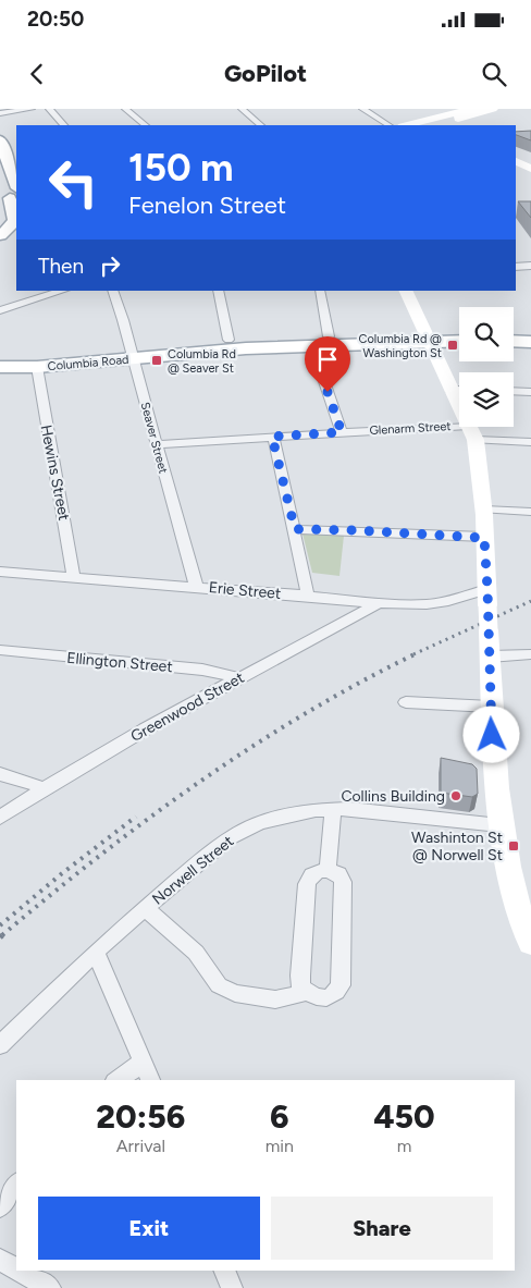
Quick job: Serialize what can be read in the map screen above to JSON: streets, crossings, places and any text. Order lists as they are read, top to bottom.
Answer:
{
  "streets": {
    "main road": ["Columbia Road"],
    "street": [
      "Glenarm Street",
      "Seaver Street",
      "Hewins Street",
      "Erie Street",
      "Ellington Street",
      "Greenwood Street",
      "Norwell Street"
    ]
  },
  "crossings": [
    ["Columbia Road", "Seaver Street"],
    ["Columbia Road", "Hewins Street"],
    ["Glenarm Street", "Seaver Street"],
    ["Seaver Street", "Erie Street"],
    ["Hewins Street", "Erie Street"],
    ["Erie Street", "Greenwood Street"],
    ["Ellington Street", "Greenwood Street"]
  ],
  "places": {
    "transit": ["Columbia Rd @ Washington St", "Columbia Rd @ Seaver St", "Washinton St @ Norwell St"],
    "other": ["Collins Building"]
  },
  "page": {
    "status": "20:50",
    "header": "GoPilot",
    "turn": ["150 m", "Fenelon Street"],
    "then": "Then",
    "eta": [
      "20:56",
      "Arrival",
      "6",
      "min",
      "450",
      "m"
    ],
    "buttons": ["Exit", "Share"]
  }
}
